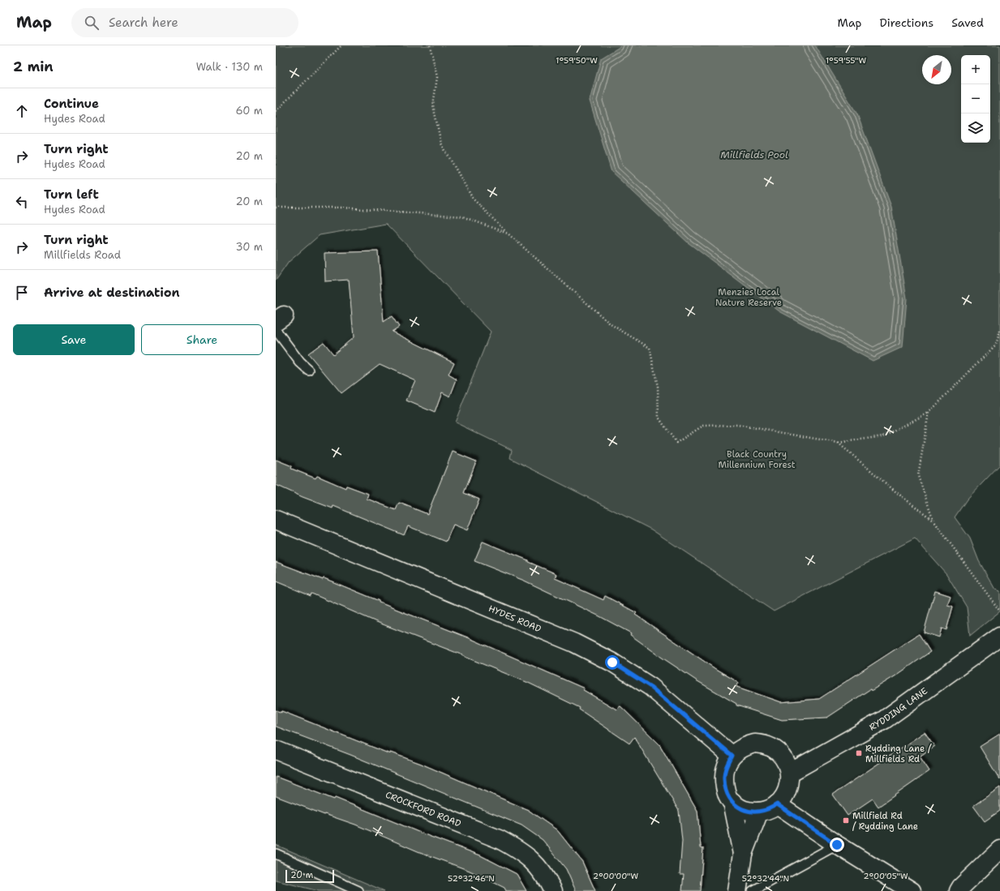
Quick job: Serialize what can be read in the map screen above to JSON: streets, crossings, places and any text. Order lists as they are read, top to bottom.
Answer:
{
  "streets": {
    "street": ["HYDES ROAD", "RYDDING LANE", "CROCKFORD ROAD"]
  },
  "crossings": [
    ["HYDES ROAD", "RYDDING LANE"]
  ],
  "water": ["Millfields Pool"],
  "parks": ["Menzies Local Nature Reserve", "Black Country Millennium Forest"],
  "places": {
    "transit": ["Rydding Lane / Millfields Rd", "Millfield Rd / Rydding Lane"]
  },
  "scale_bar": "20 m",
  "north": "bottom left",
  "page": {
    "header": "Map",
    "search": "Search here",
    "nav": ["Map", "Directions", "Saved"],
    "heading": ["2 min", "Walk · 130 m"],
    "map_buttons": ["+", "−"],
    "list": [
      ["Continue", "Hydes Road", "60 m"],
      ["Turn right", "Hydes Road", "20 m"],
      ["Turn left", "Hydes Road", "20 m"],
      ["Turn right", "Millfields Road", "30 m"],
      "Arrive at destination"
    ],
    "buttons": ["Save", "Share"],
    "scale": "20 m"
  },
  "coordinates": [
    "1°59'50\"W",
    "1°59'55\"W",
    "2°00'00\"W",
    "2°00'05\"W",
    "52°32'46\"N",
    "52°32'44\"N"
  ]
}
